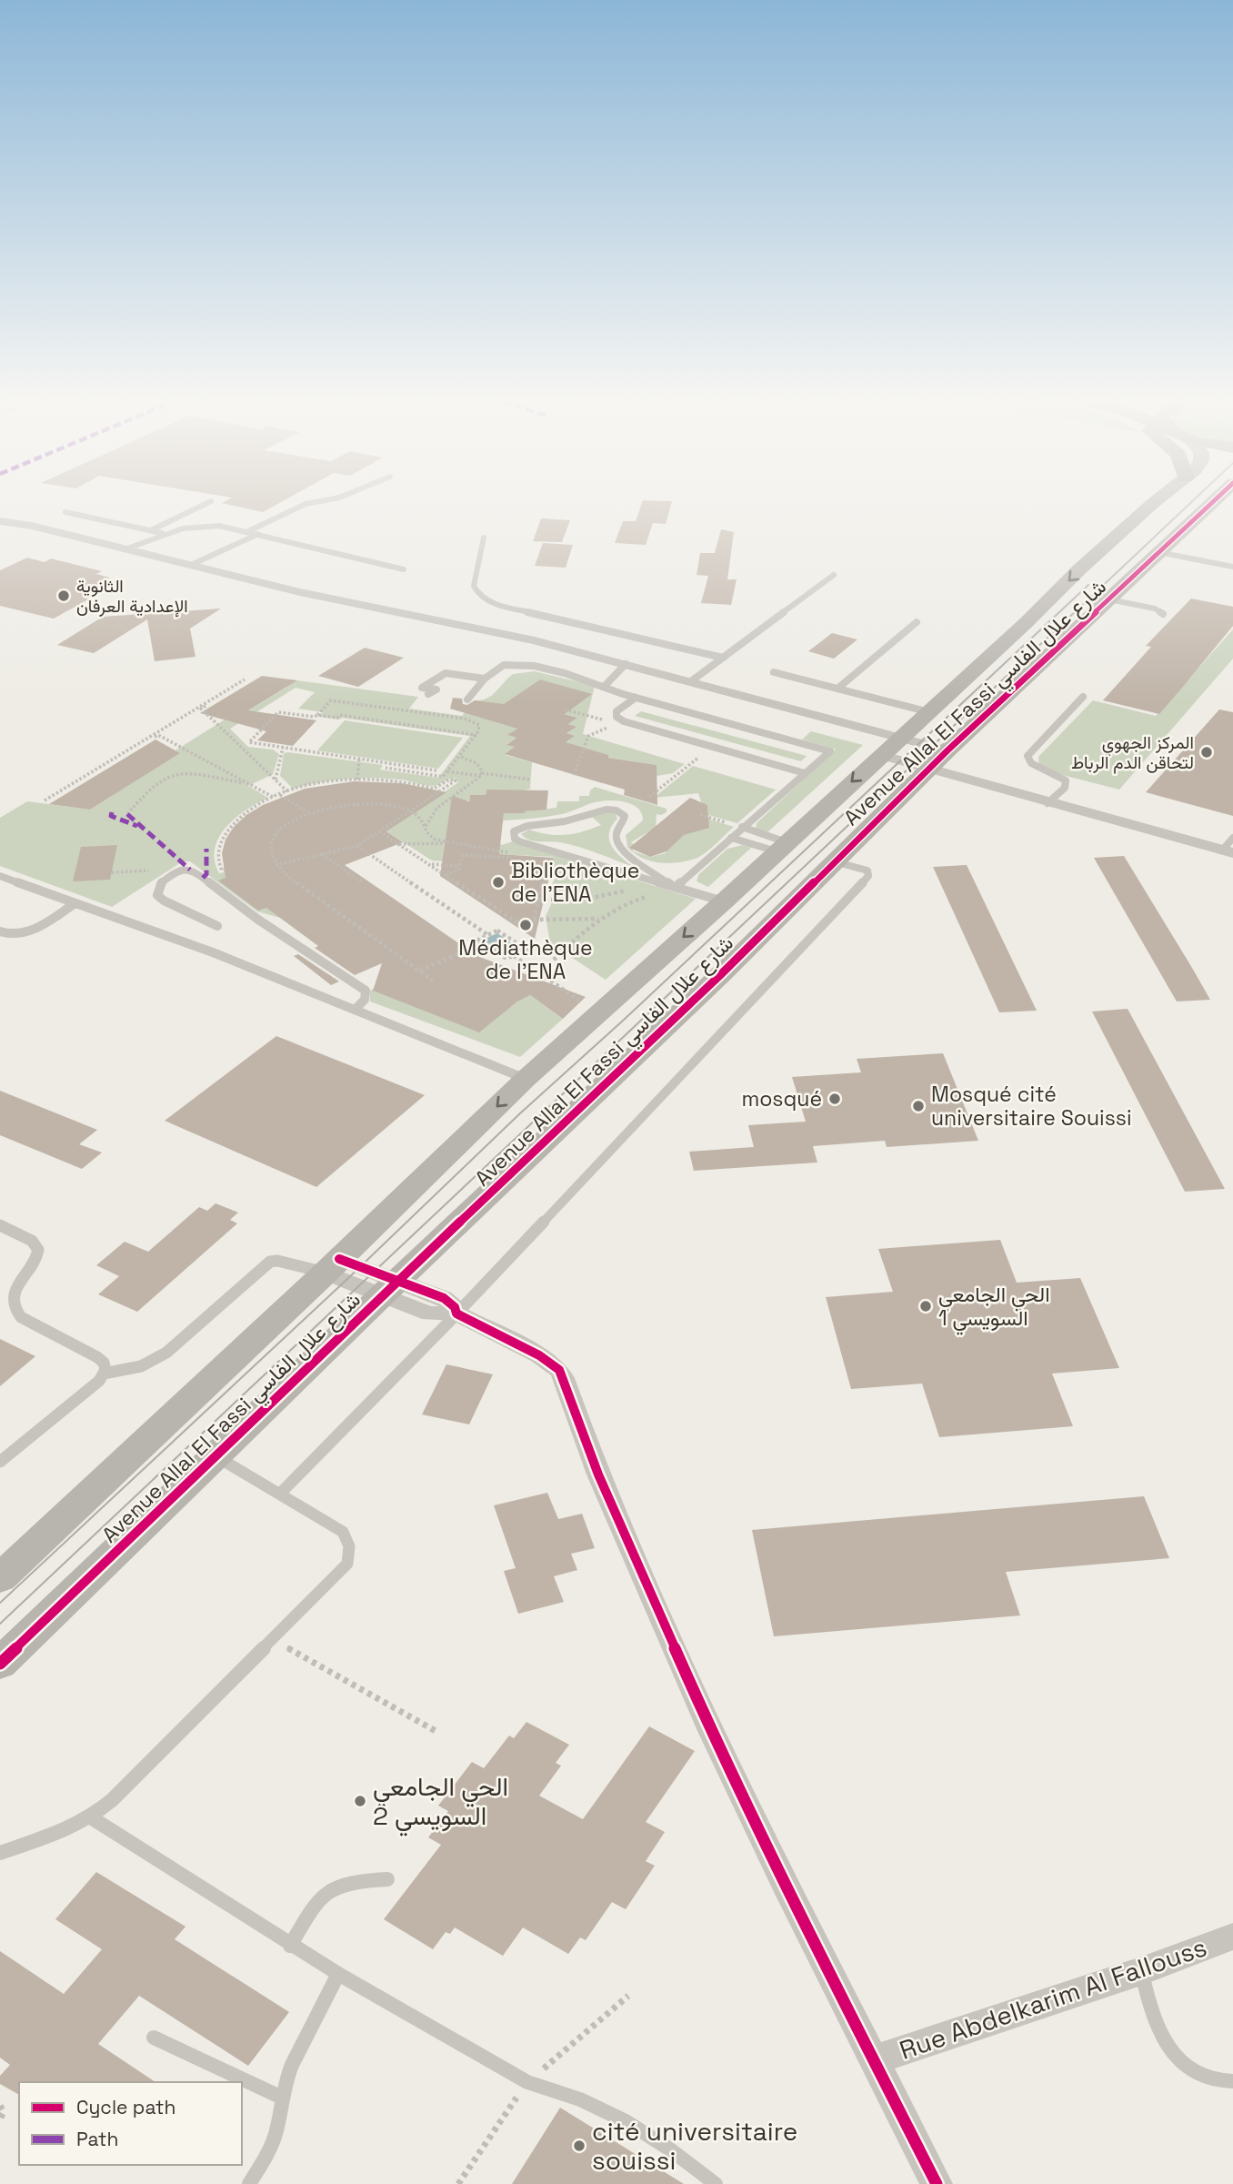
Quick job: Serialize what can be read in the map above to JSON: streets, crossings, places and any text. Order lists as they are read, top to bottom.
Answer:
{
  "streets": {
    "street": ["Avenue Allal El Fassi شارع علال الفاسي", "Rue Abdelkarim Al Fallouss"]
  },
  "places": [
    "الثانوية الإعدادية العرفان",
    "المركز الجهوي لتحاقن الدم الرباط",
    "Bibliothèque de l'ENA",
    "Médiathèque de l'ENA",
    "mosqué",
    "Mosqué cité universitaire Souissi",
    "الحي الجامعي السويسي 1",
    "الحي الجامعي السويسي 2",
    "cité universitaire souissi"
  ],
  "legend": ["Cycle path", "Path"]
}
